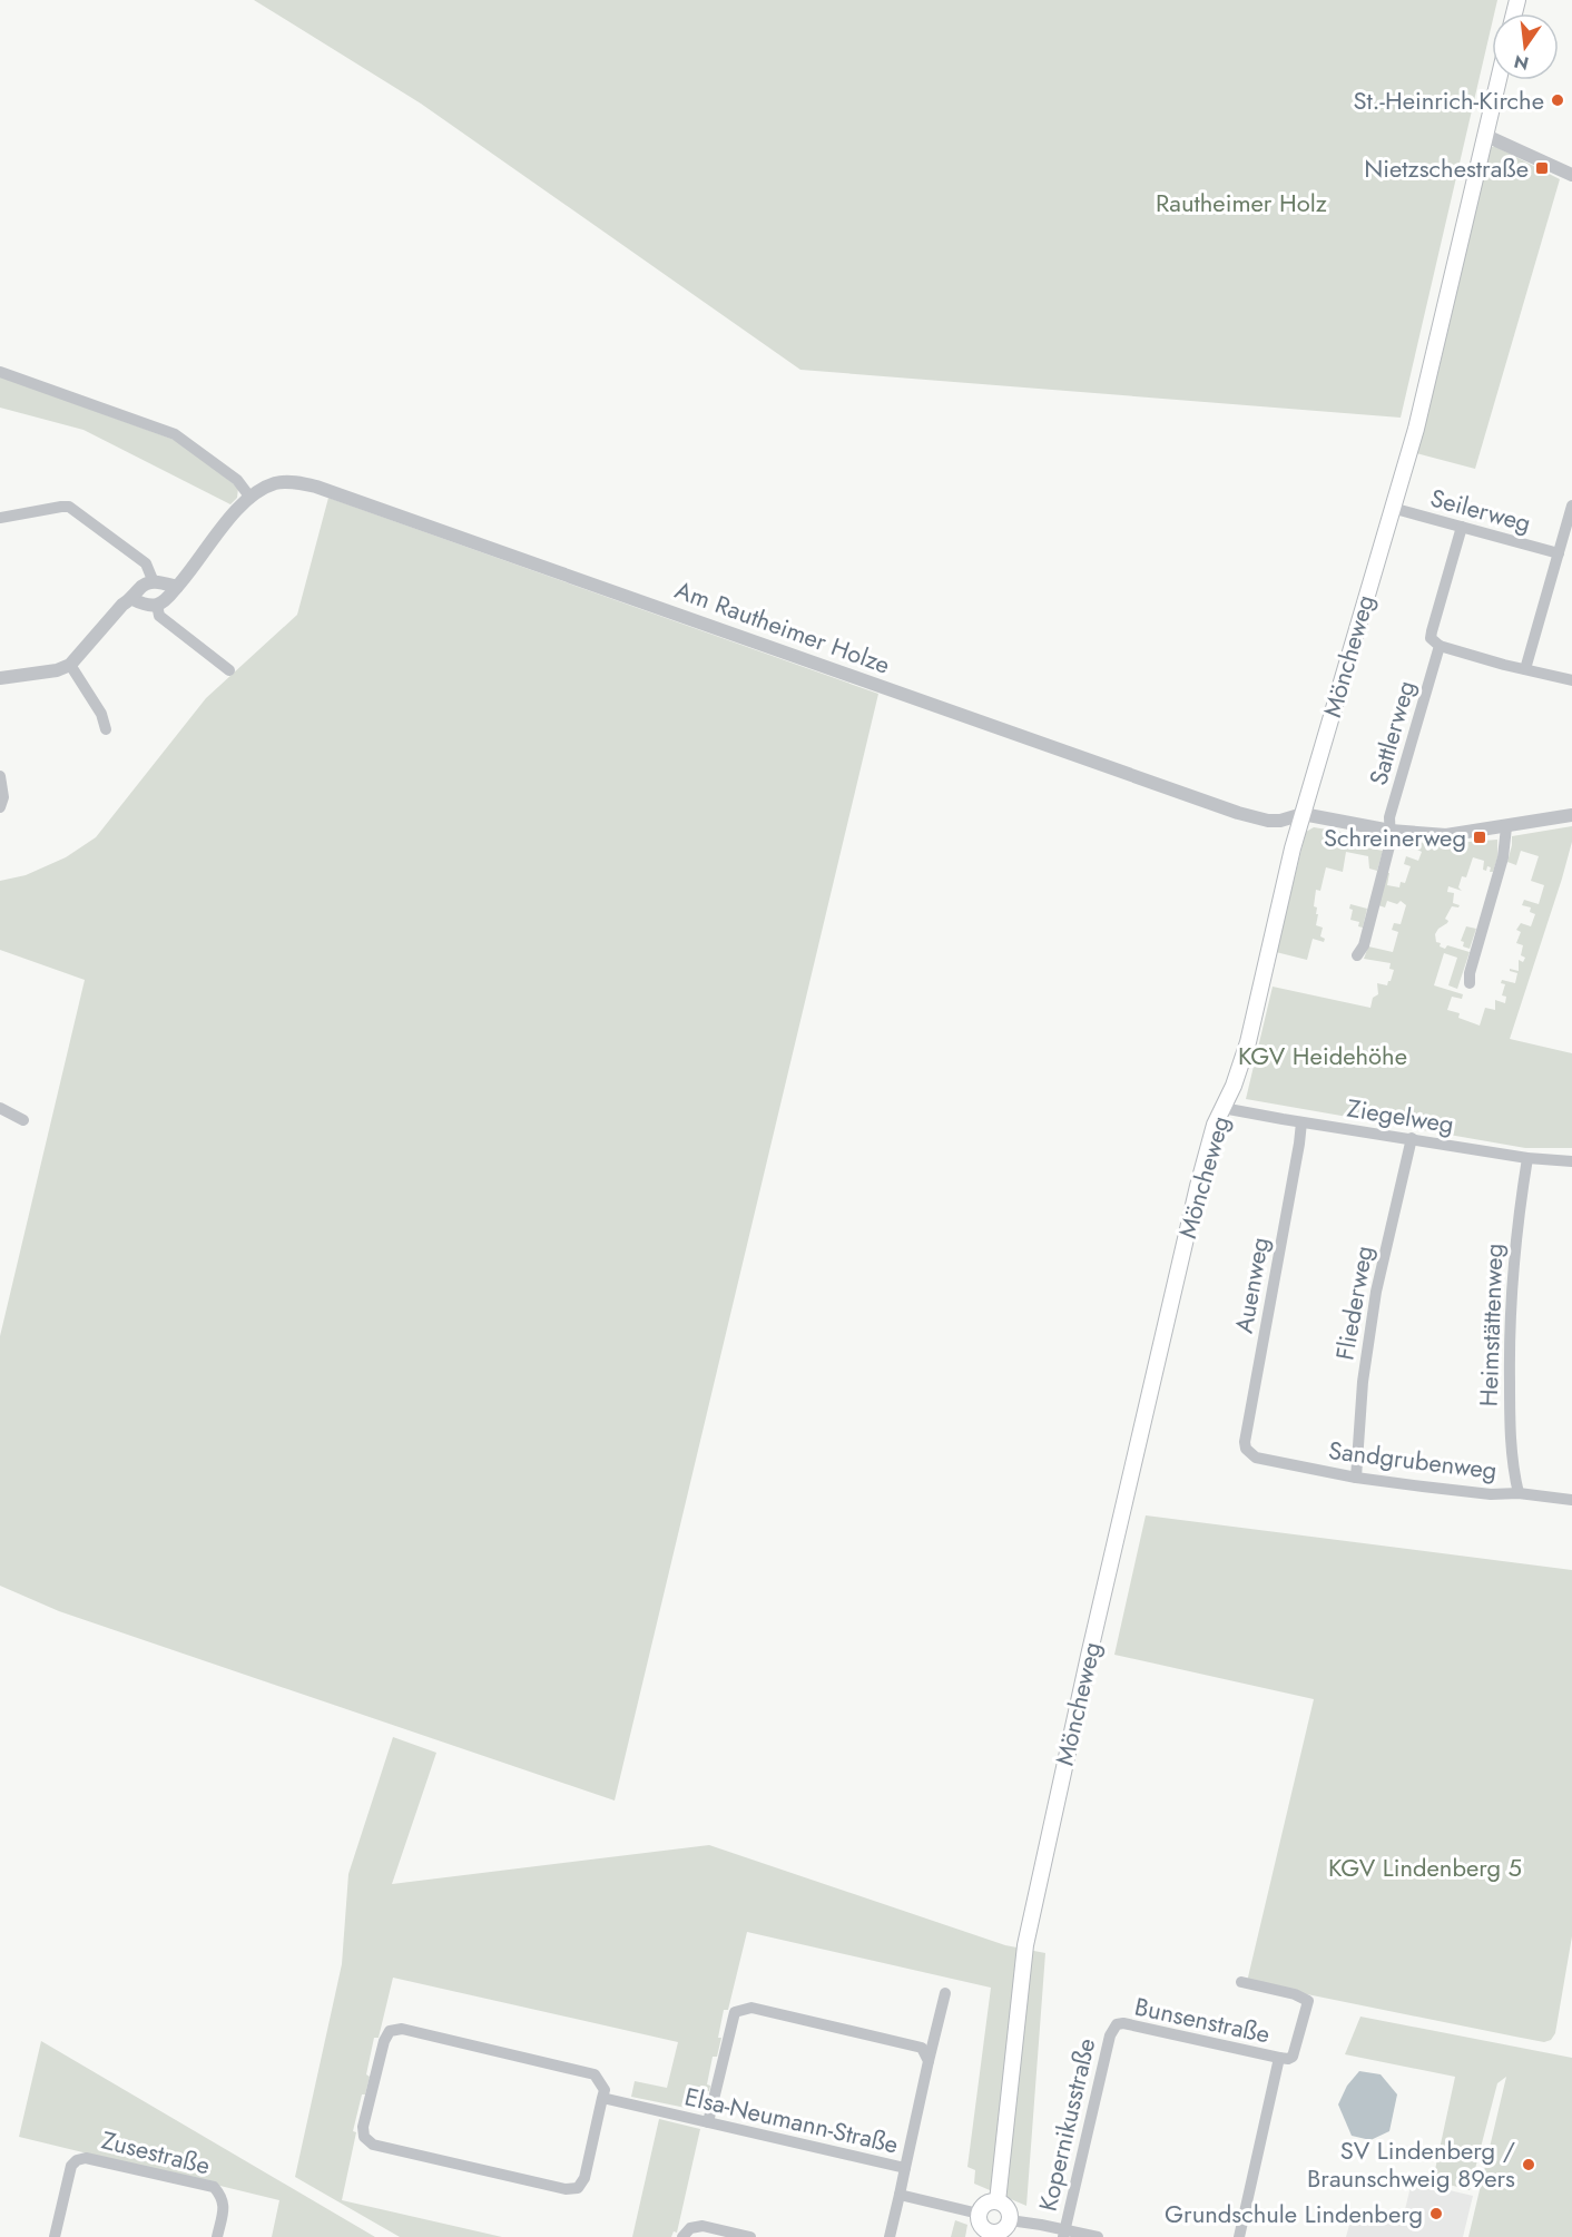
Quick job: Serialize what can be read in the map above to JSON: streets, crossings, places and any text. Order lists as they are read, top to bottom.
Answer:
{
  "streets": {
    "main road": ["Möncheweg"],
    "street": [
      "Seilerweg",
      "Am Rautheimer Holze",
      "Sattlerweg",
      "Ziegelweg",
      "Auenweg",
      "Fliederweg",
      "Heimstättenweg",
      "Sandgrubenweg",
      "Bunsenstraße",
      "Elsa-Neumann-Straße",
      "Kopernikusstraße",
      "Zusestraße"
    ]
  },
  "crossings": [
    ["Seilerweg", "Möncheweg"],
    ["Seilerweg", "Sattlerweg"],
    ["Am Rautheimer Holze", "Möncheweg"],
    ["Möncheweg", "Ziegelweg"],
    ["Möncheweg", "Elsa-Neumann-Straße"],
    ["Ziegelweg", "Auenweg"],
    ["Ziegelweg", "Fliederweg"],
    ["Ziegelweg", "Heimstättenweg"],
    ["Auenweg", "Sandgrubenweg"],
    ["Fliederweg", "Sandgrubenweg"],
    ["Heimstättenweg", "Sandgrubenweg"],
    ["Bunsenstraße", "Kopernikusstraße"]
  ],
  "parks": ["Rautheimer Holz", "KGV Heidehöhe", "KGV Lindenberg 5"],
  "places": {
    "other": ["St.-Heinrich-Kirche", "SV Lindenberg / Braunschweig 89ers", "Grundschule Lindenberg"],
    "transit": ["Nietzschestraße", "Schreinerweg"]
  },
  "north": "bottom"
}
